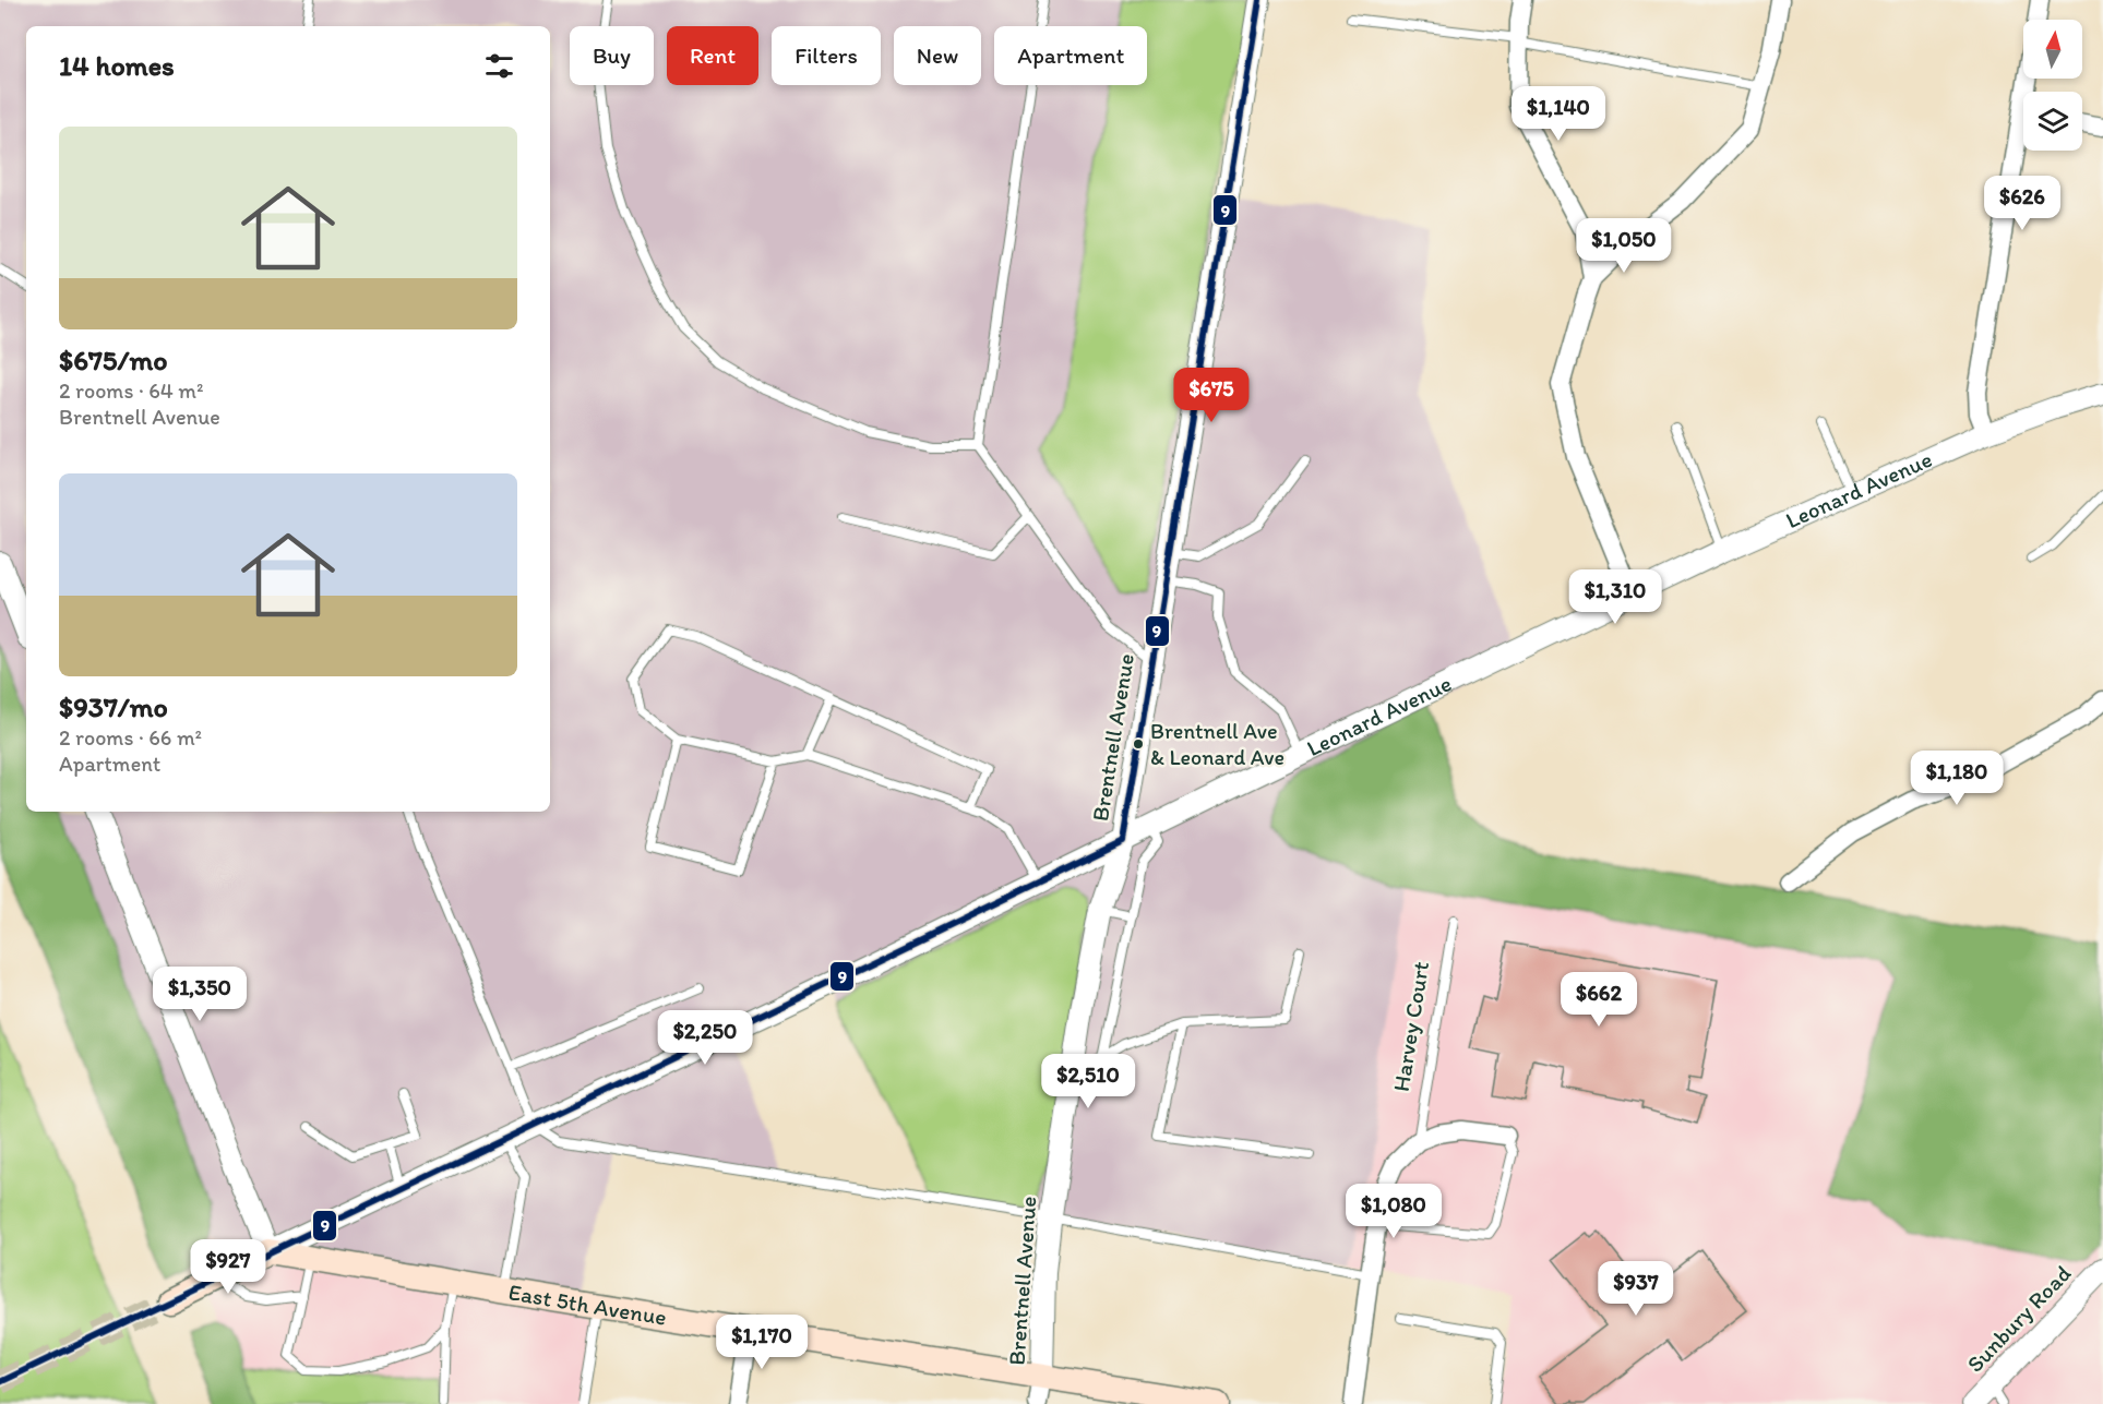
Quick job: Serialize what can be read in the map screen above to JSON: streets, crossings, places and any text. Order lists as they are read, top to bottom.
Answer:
{
  "streets": {
    "main road": ["Leonard Avenue", "East 5th Avenue"],
    "street": ["Brentnell Avenue", "Sunbury Road"],
    "lane": ["Harvey Court"]
  },
  "crossings": [
    ["Leonard Avenue", "Brentnell Avenue"],
    ["Leonard Avenue", "East 5th Avenue"],
    ["Brentnell Avenue", "East 5th Avenue"]
  ],
  "places": ["Brentnell Ave & Leonard Ave"],
  "lines": ["transit line 9"],
  "north": "top",
  "page": {
    "chip": [
      "Buy",
      "Rent",
      "Filters",
      "New",
      "Apartment"
    ],
    "heading": "14 homes",
    "price": [
      "$1,140",
      "$626",
      "$1,050",
      "$675",
      "$1,310",
      "$1,180",
      "$1,350",
      "$662",
      "$2,250",
      "$2,510",
      "$1,080",
      "$927",
      "$937",
      "$1,170"
    ],
    "list": [
      {
        "name": "$675/mo",
        "note": "2 rooms · 64 m² · Brentnell Avenue"
      },
      {
        "name": "$937/mo",
        "note": "2 rooms · 66 m² · Apartment"
      }
    ]
  }
}
